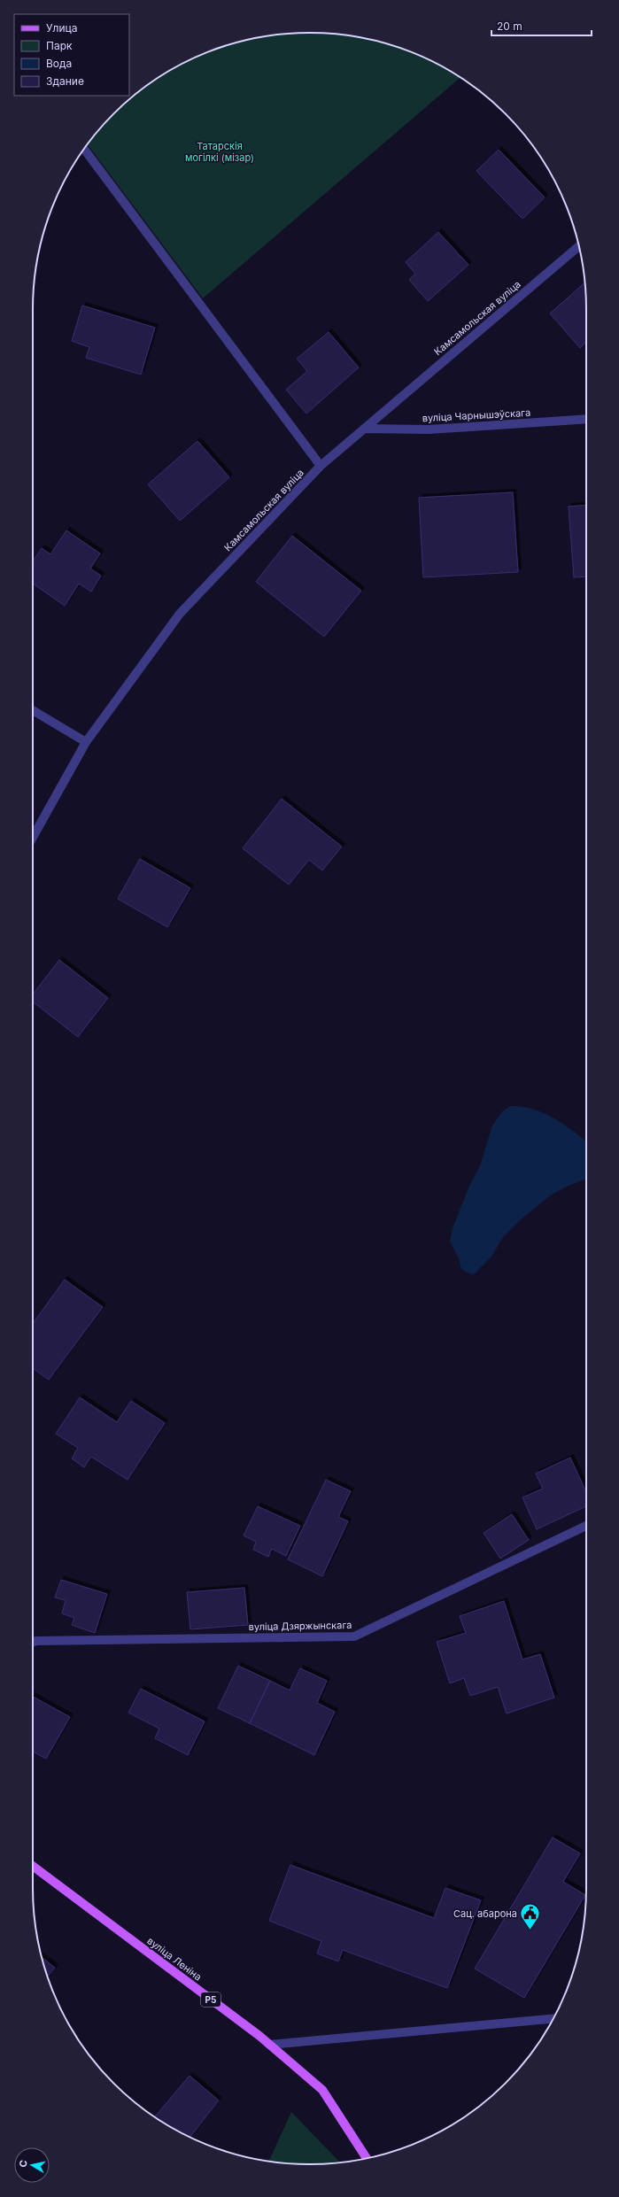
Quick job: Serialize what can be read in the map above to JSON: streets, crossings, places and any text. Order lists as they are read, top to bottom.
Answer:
{
  "streets": {
    "main road": ["вуліца Леніна", "Р5"],
    "street": ["Камсамольская вуліца", "вуліца Чарнышэўскага", "вуліца Дзяржынскага"]
  },
  "crossings": [
    ["Камсамольская вуліца", "вуліца Чарнышэўскага"]
  ],
  "parks": ["Татарскія могілкі (мізар)"],
  "places": {
    "public building": ["Сац. абарона"]
  },
  "legend": [
    "Улица",
    "Парк",
    "Вода",
    "Здание"
  ],
  "scale_bar": "20 m",
  "north": "left"
}
